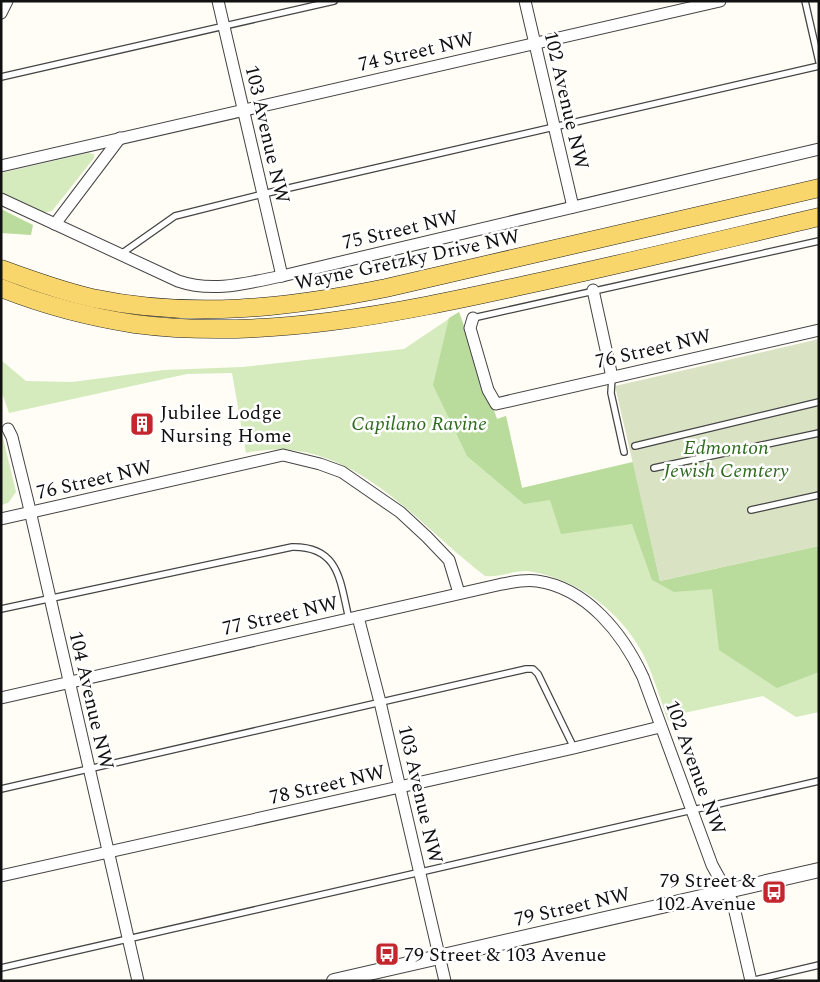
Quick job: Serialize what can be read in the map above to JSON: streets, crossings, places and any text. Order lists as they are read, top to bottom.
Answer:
{
  "streets": {
    "main road": ["Wayne Gretzky Drive NW"],
    "street": [
      "74 Street NW",
      "102 Avenue NW",
      "103 Avenue NW",
      "75 Street NW",
      "76 Street NW",
      "77 Street NW",
      "104 Avenue NW",
      "78 Street NW",
      "79 Street NW"
    ]
  },
  "crossings": [
    ["74 Street NW", "102 Avenue NW"],
    ["74 Street NW", "103 Avenue NW"],
    ["102 Avenue NW", "75 Street NW"],
    ["102 Avenue NW", "77 Street NW"],
    ["102 Avenue NW", "78 Street NW"],
    ["102 Avenue NW", "79 Street NW"],
    ["103 Avenue NW", "75 Street NW"],
    ["103 Avenue NW", "77 Street NW"],
    ["103 Avenue NW", "78 Street NW"],
    ["103 Avenue NW", "79 Street NW"],
    ["76 Street NW", "77 Street NW"],
    ["76 Street NW", "104 Avenue NW"],
    ["77 Street NW", "104 Avenue NW"],
    ["104 Avenue NW", "78 Street NW"]
  ],
  "parks": ["Capilano Ravine", "Edmonton Jewish Cemtery"],
  "places": {
    "building": ["Jubilee Lodge Nursing Home"],
    "bus stop": ["79 Street & 102 Avenue", "79 Street & 103 Avenue"]
  }
}
